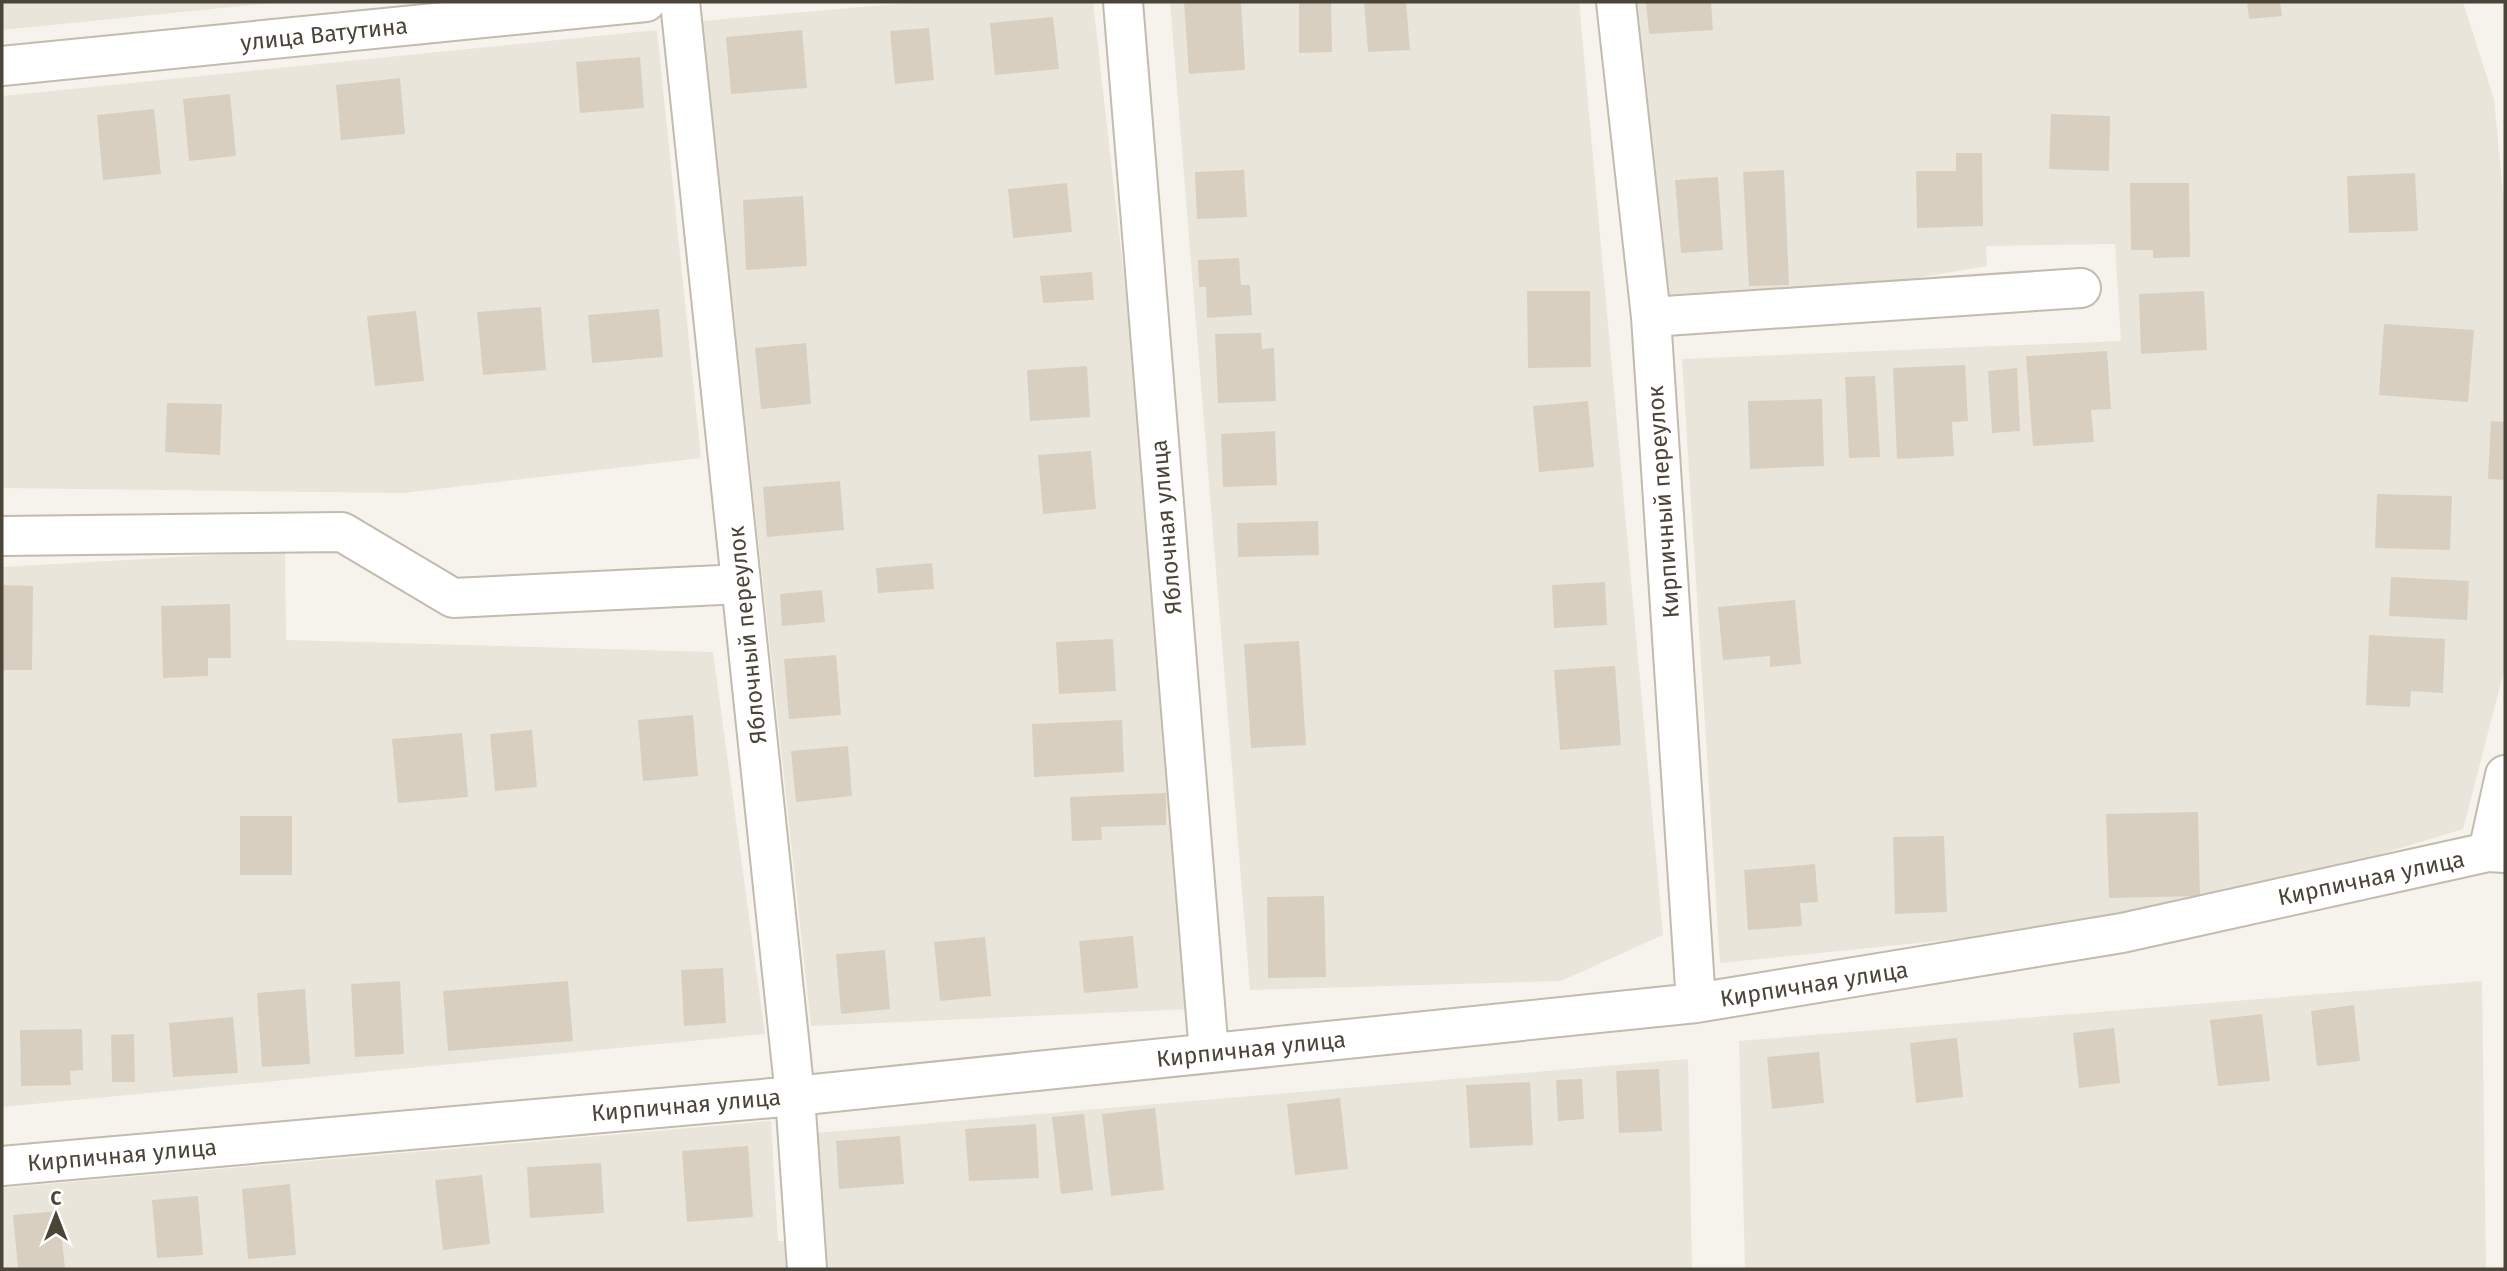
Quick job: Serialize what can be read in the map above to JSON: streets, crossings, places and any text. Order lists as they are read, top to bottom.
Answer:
{
  "streets": {
    "street": [
      "улица Ватутина",
      "Кирпичный переулок",
      "Яблочная улица",
      "Яблочный переулок",
      "Кирпичная улица"
    ]
  },
  "crossings": [
    ["Кирпичный переулок", "Кирпичная улица"],
    ["Яблочная улица", "Кирпичная улица"],
    ["Яблочный переулок", "Кирпичная улица"]
  ],
  "north": "top"
}
